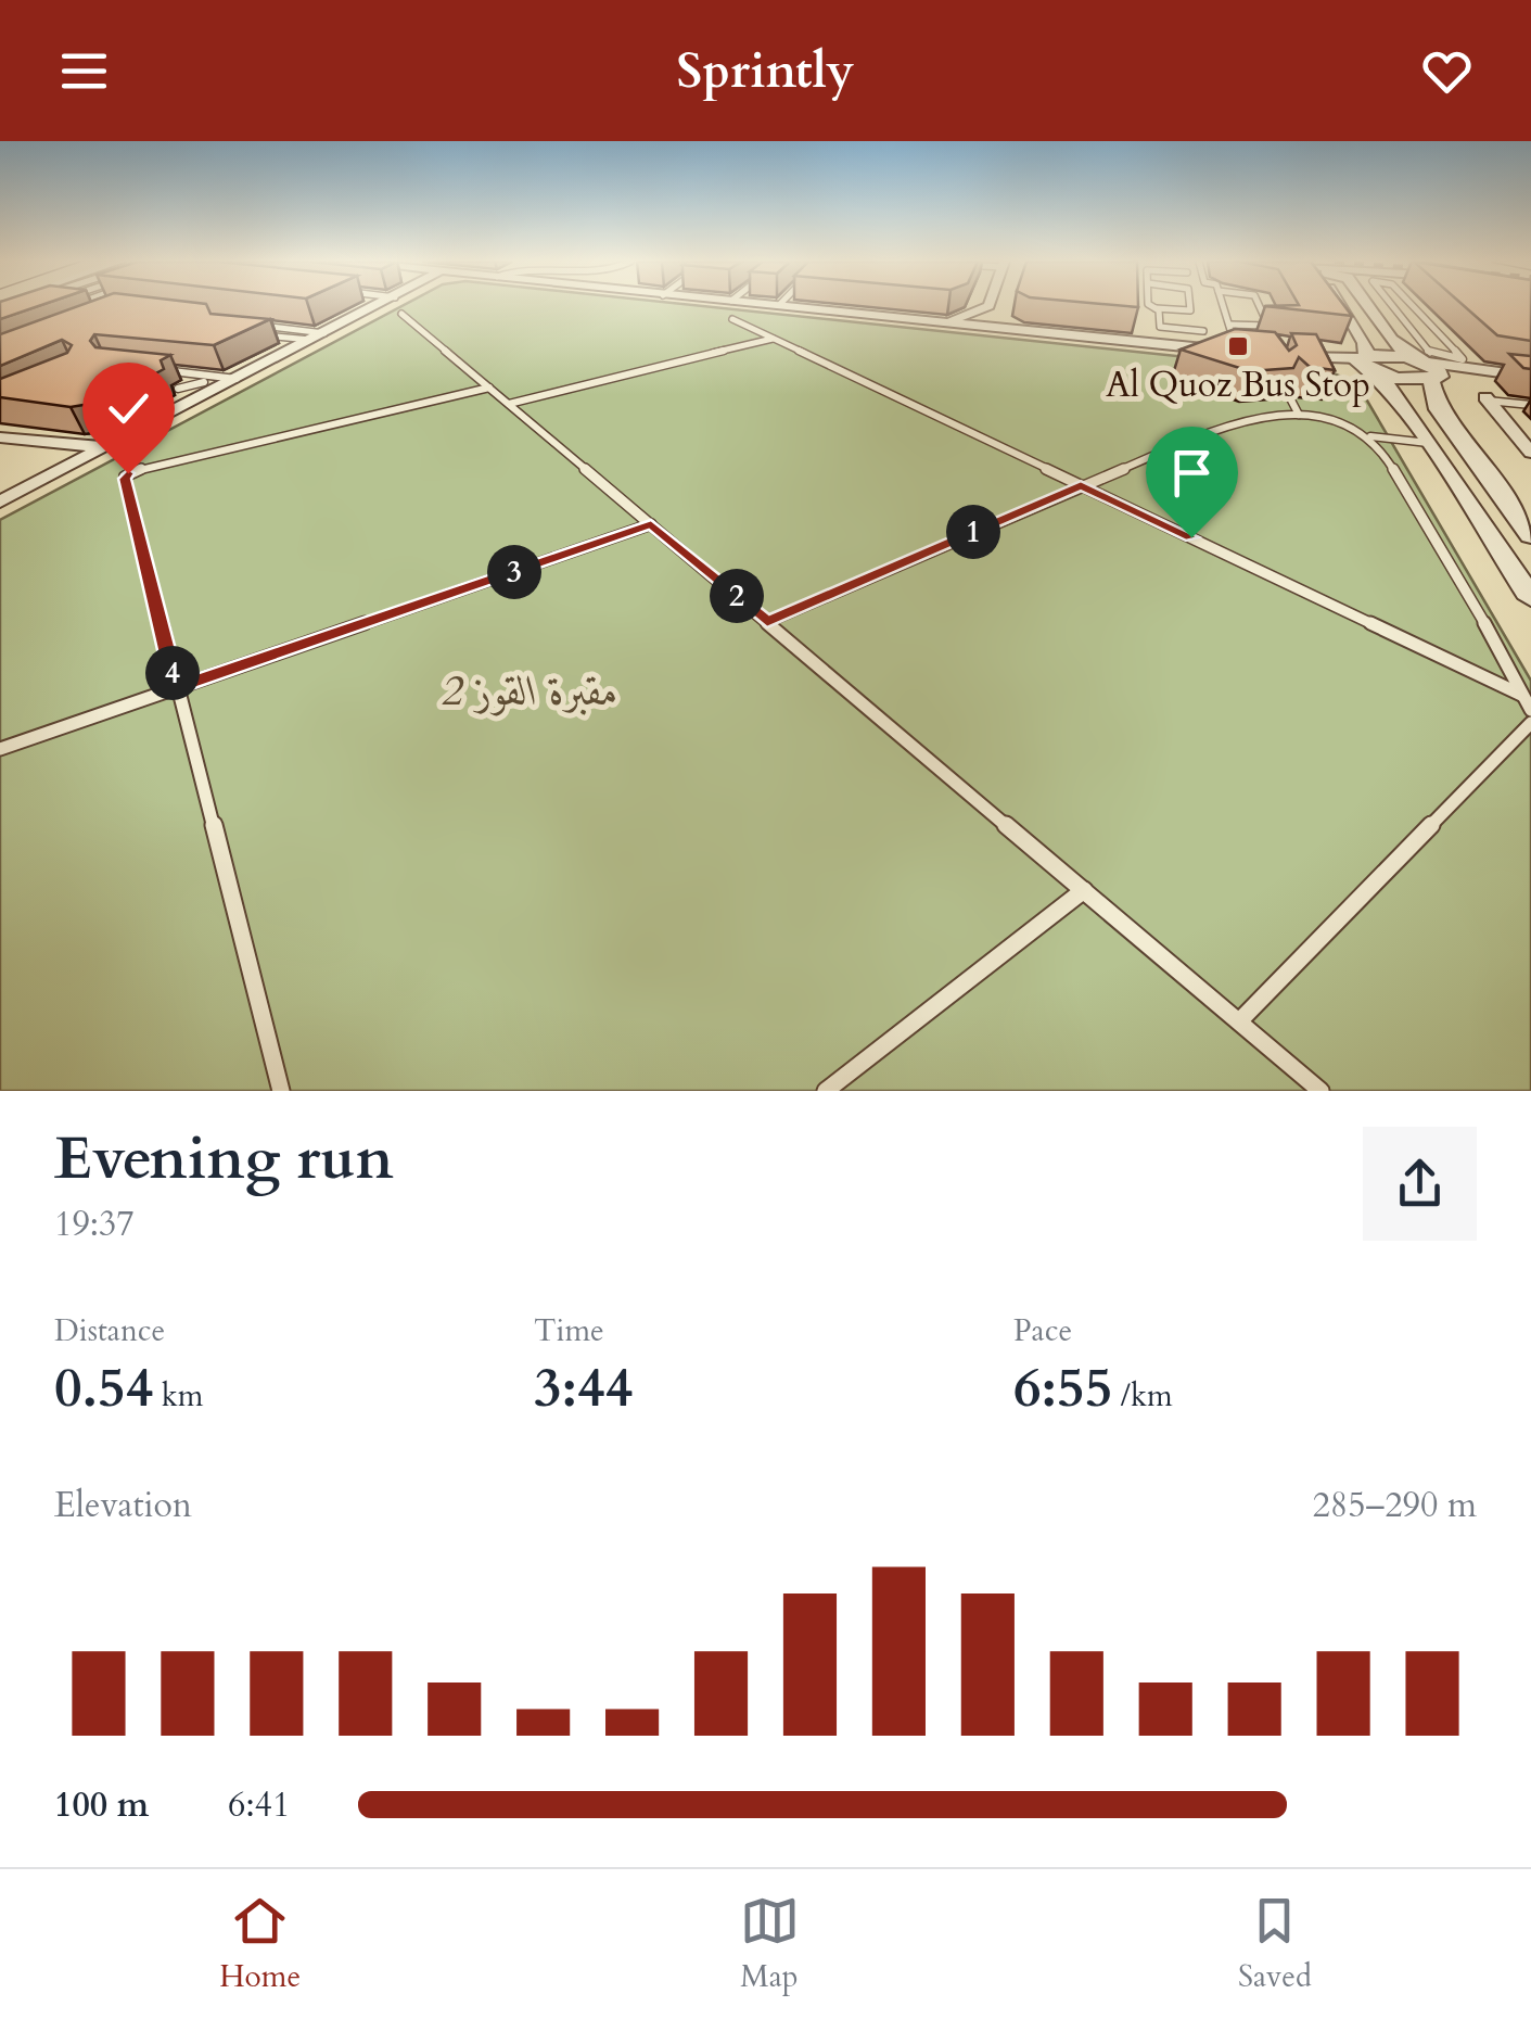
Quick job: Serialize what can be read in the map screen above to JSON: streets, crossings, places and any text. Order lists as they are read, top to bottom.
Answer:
{
  "parks": ["مقبرة القوز 2"],
  "places": {
    "transit": ["Al Quoz Bus Stop"]
  },
  "page": {
    "header": "Sprintly",
    "pins": [
      "1",
      "3",
      "2",
      "4"
    ],
    "heading": ["Evening run", "19:37"],
    "stats": [
      ["Distance", "0.54 km"],
      ["Time", "3:44"],
      ["Pace", "6:55 /km"]
    ],
    "chart": ["Elevation", "285–290 m"],
    "list": [
      {
        "name": "100 m",
        "note": "6:41"
      }
    ],
    "tabs": ["Home", "Map", "Saved"]
  }
}
